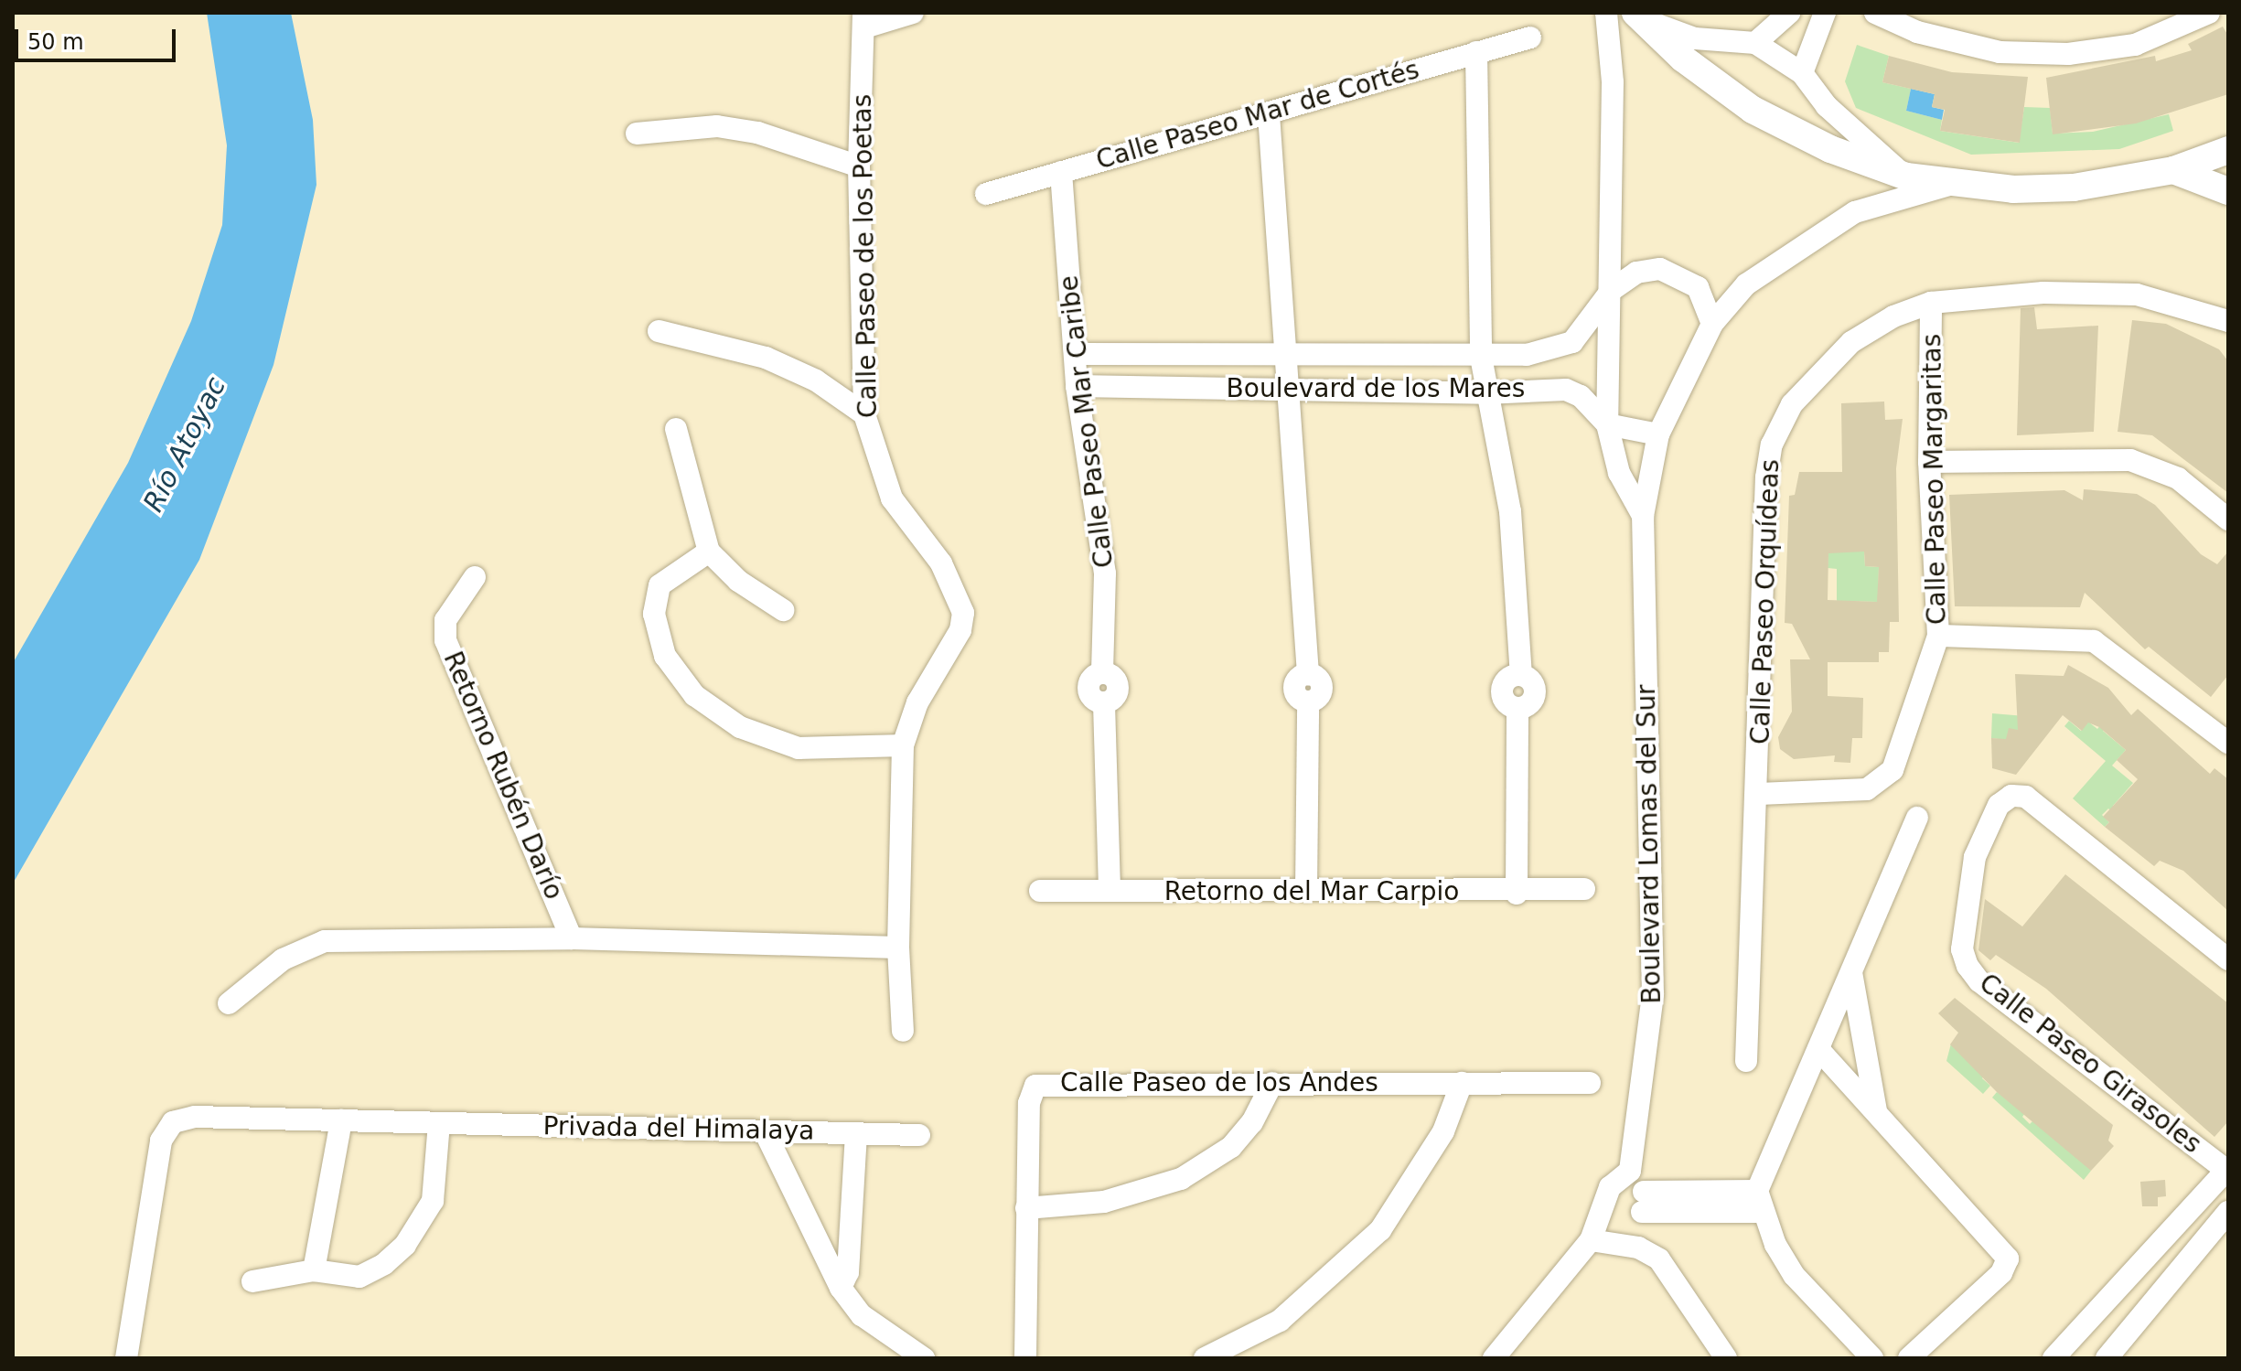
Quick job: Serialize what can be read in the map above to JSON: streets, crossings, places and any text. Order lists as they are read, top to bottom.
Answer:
{
  "streets": {
    "street": [
      "Calle Paseo Mar de Cortés",
      "Calle Paseo de los Poetas",
      "Boulevard de los Mares",
      "Calle Paseo Mar Caribe",
      "Calle Paseo Margaritas",
      "Calle Paseo Orquídeas",
      "Retorno Rubén Darío",
      "Boulevard Lomas del Sur",
      "Retorno del Mar Carpio",
      "Calle Paseo Girasoles",
      "Calle Paseo de los Andes",
      "Privada del Himalaya"
    ]
  },
  "crossings": [
    ["Calle Paseo Mar de Cortés", "Calle Paseo Mar Caribe"],
    ["Calle Paseo de los Poetas", "Retorno Rubén Darío"],
    ["Boulevard de los Mares", "Calle Paseo Mar Caribe"],
    ["Boulevard de los Mares", "Boulevard Lomas del Sur"],
    ["Calle Paseo Mar Caribe", "Retorno del Mar Carpio"],
    ["Calle Paseo Margaritas", "Calle Paseo Orquídeas"]
  ],
  "water": ["Río Atoyac"],
  "scale_bar": "50 m"
}
